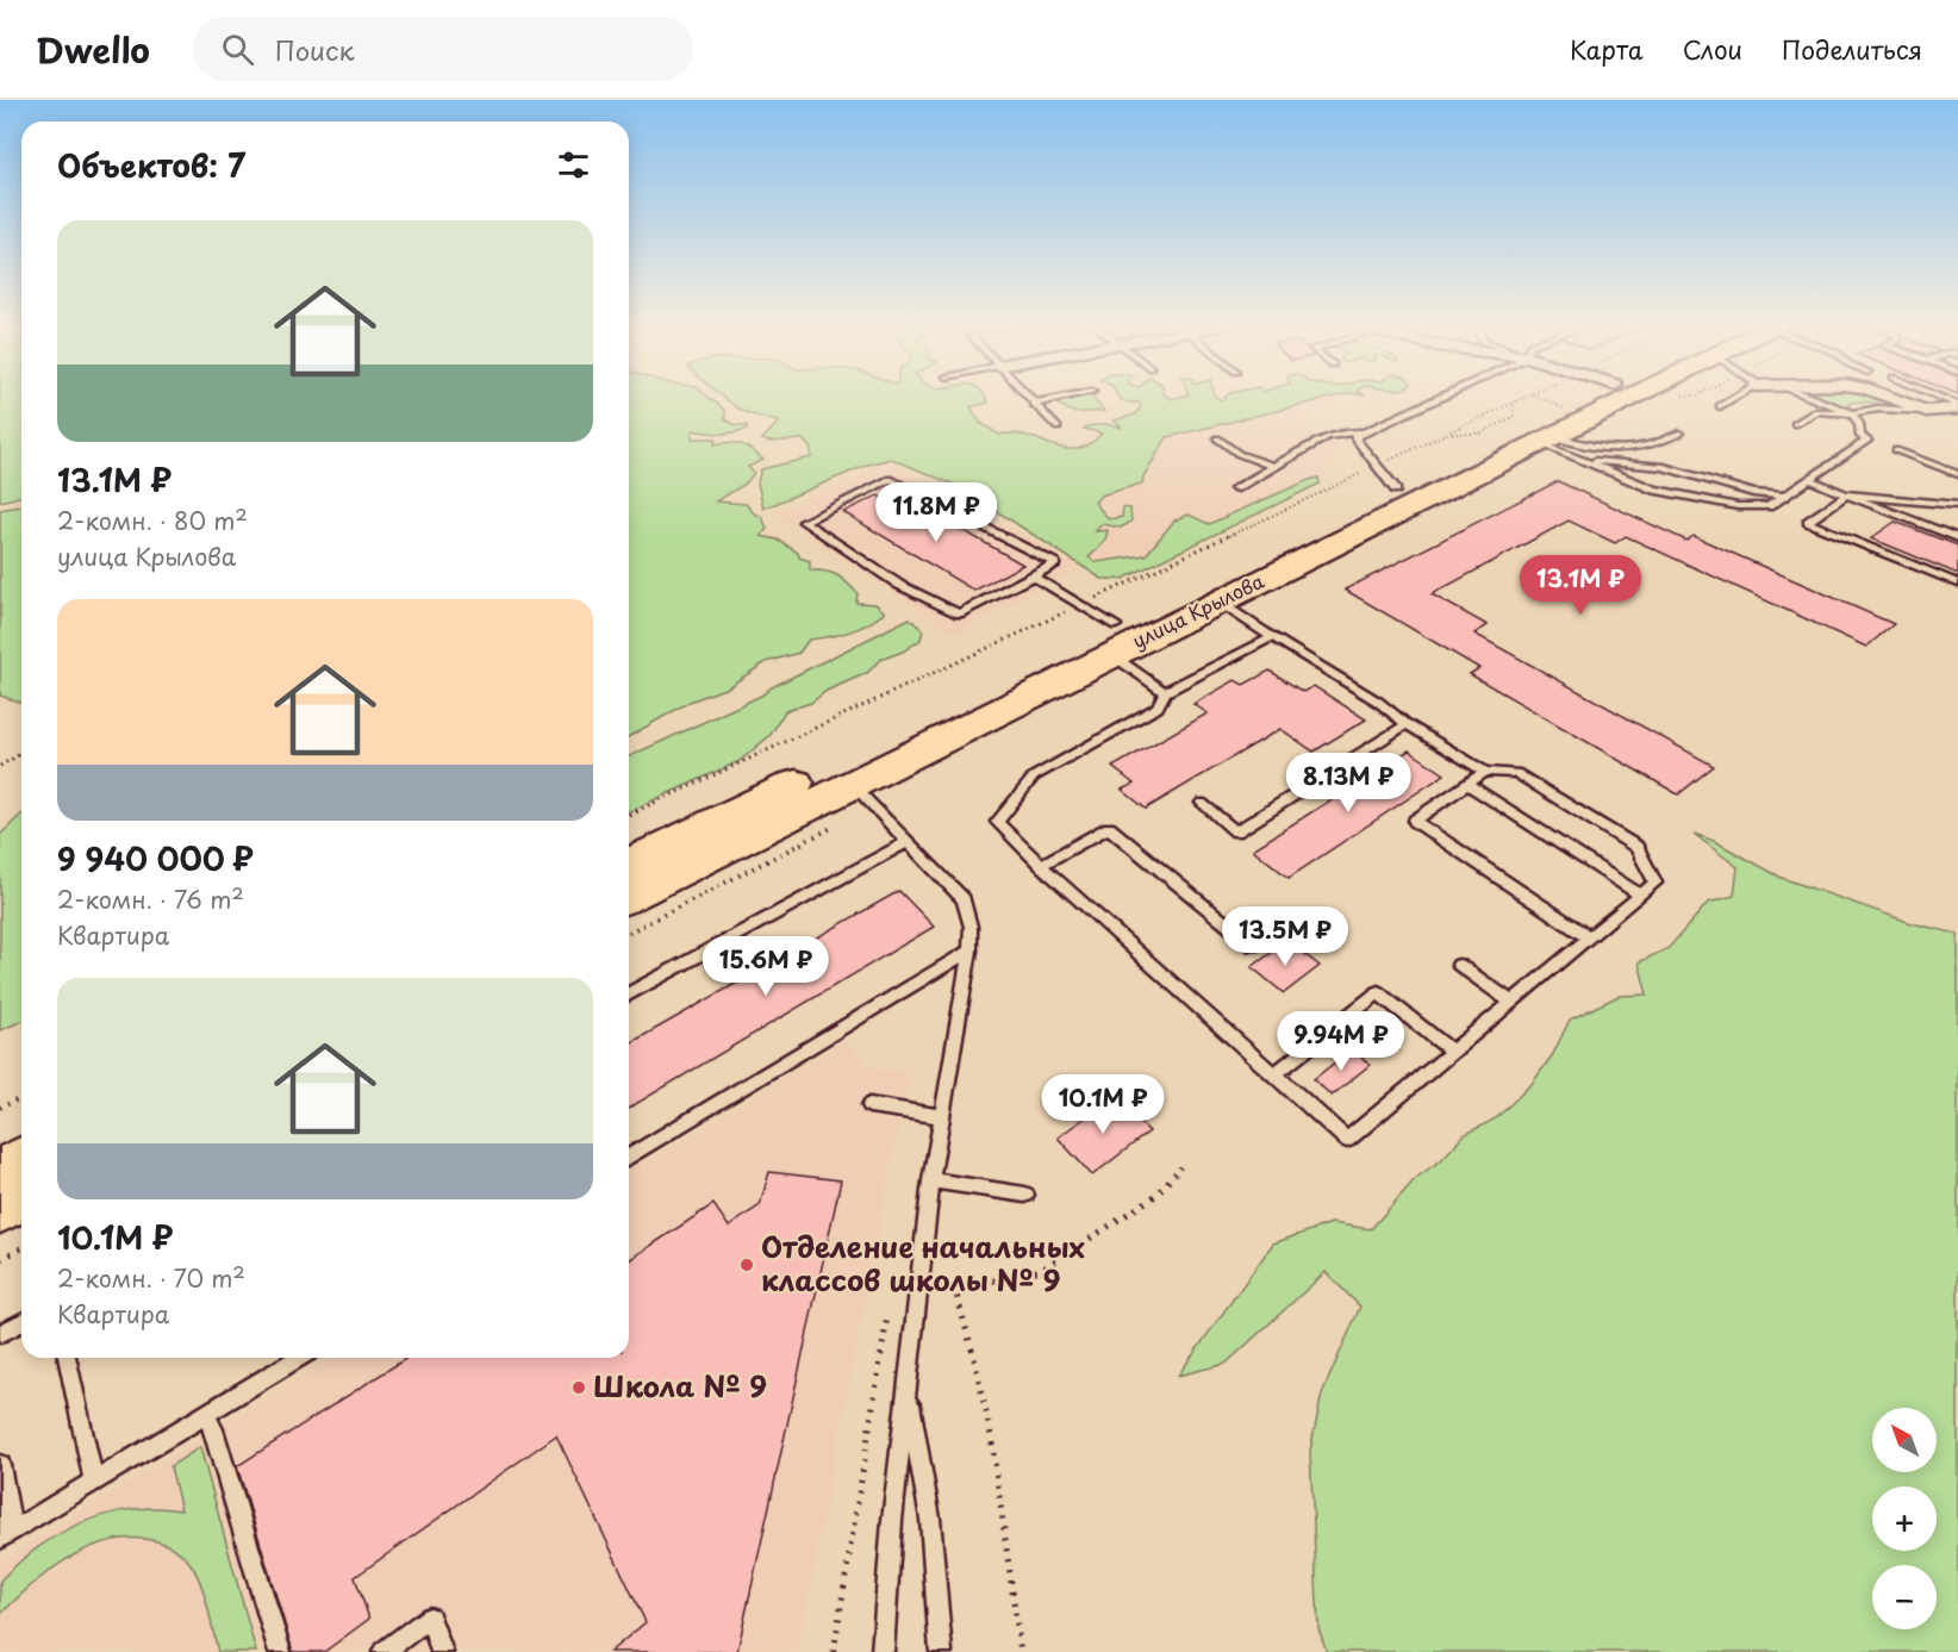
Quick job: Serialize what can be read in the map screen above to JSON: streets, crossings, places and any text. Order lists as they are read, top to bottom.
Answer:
{
  "streets": {
    "main road": ["улица Крылова"]
  },
  "places": ["Отделение начальных классов школы № 9", "Школа № 9"],
  "north": "top left",
  "page": {
    "header": "Dwello",
    "search": "Поиск",
    "nav": ["Карта", "Слои", "Поделиться"],
    "heading": "Объектов: 7",
    "list": [
      {
        "name": "13.1M ₽",
        "note": "2-комн. · 80 m² · улица Крылова"
      },
      {
        "name": "9 940 000 ₽",
        "note": "2-комн. · 76 m² · Квартира"
      },
      {
        "name": "10.1M ₽",
        "note": "2-комн. · 70 m² · Квартира"
      }
    ],
    "price": [
      "11.8M ₽",
      "13.1M ₽",
      "8.13M ₽",
      "13.5M ₽",
      "15.6M ₽",
      "9.94M ₽",
      "10.1M ₽"
    ],
    "map_buttons": ["+", "−"]
  }
}
